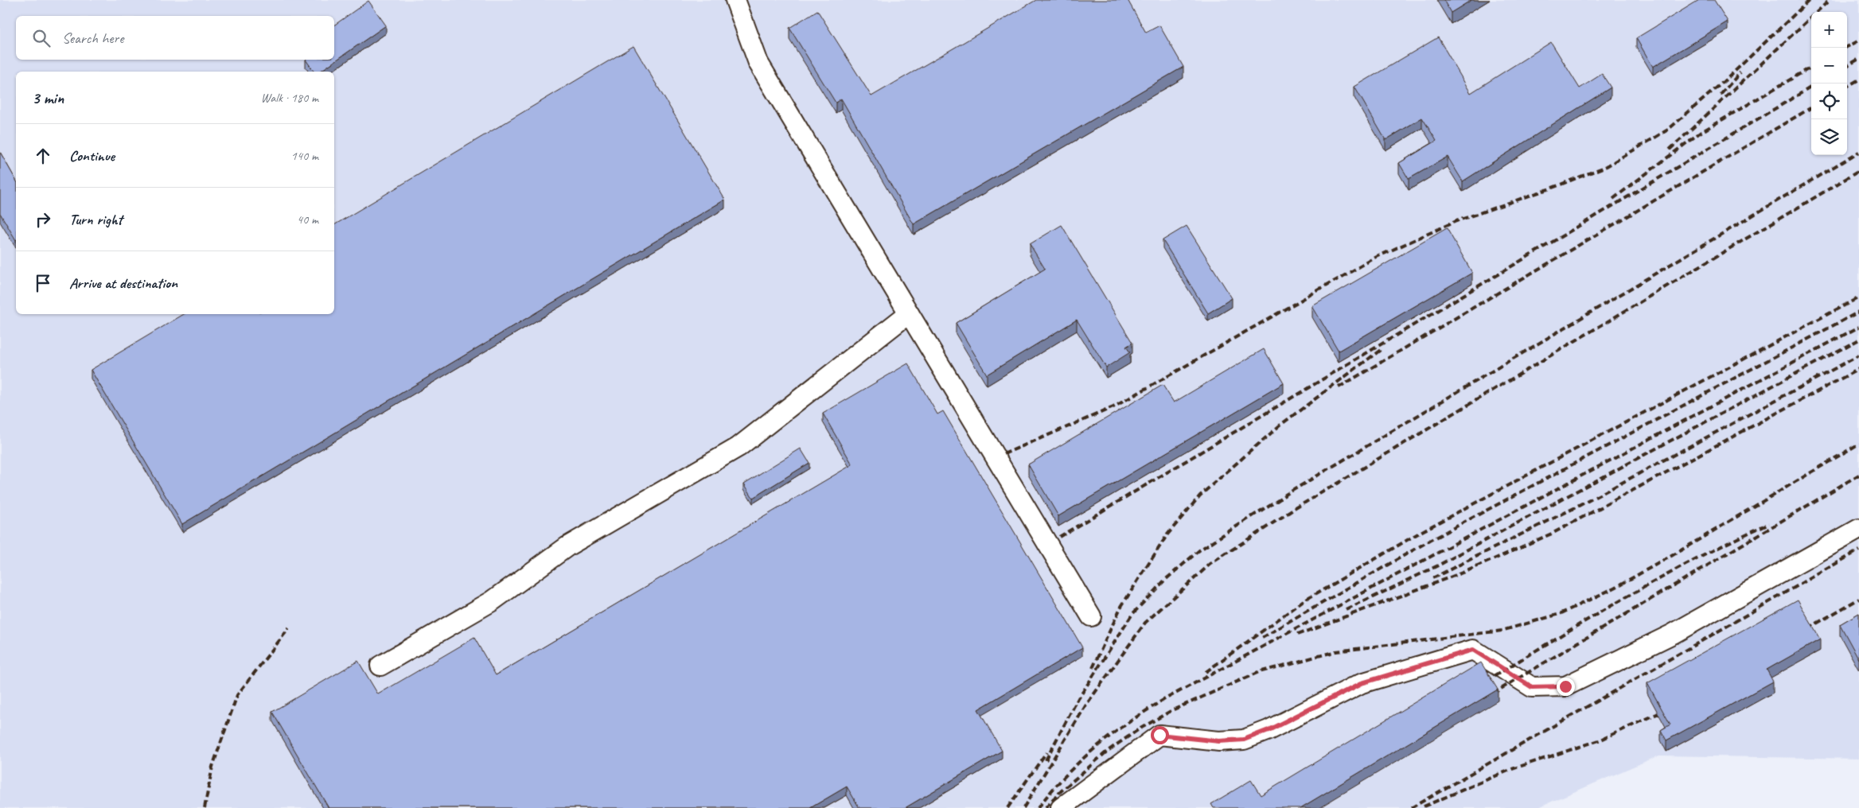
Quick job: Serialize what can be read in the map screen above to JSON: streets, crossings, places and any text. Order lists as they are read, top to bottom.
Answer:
{
  "page": {
    "map_buttons": ["+", "−"],
    "search": "Search here",
    "heading": ["3 min", "Walk · 180 m"],
    "list": [
      ["Continue", "140 m"],
      ["Turn right", "40 m"],
      "Arrive at destination"
    ]
  }
}
